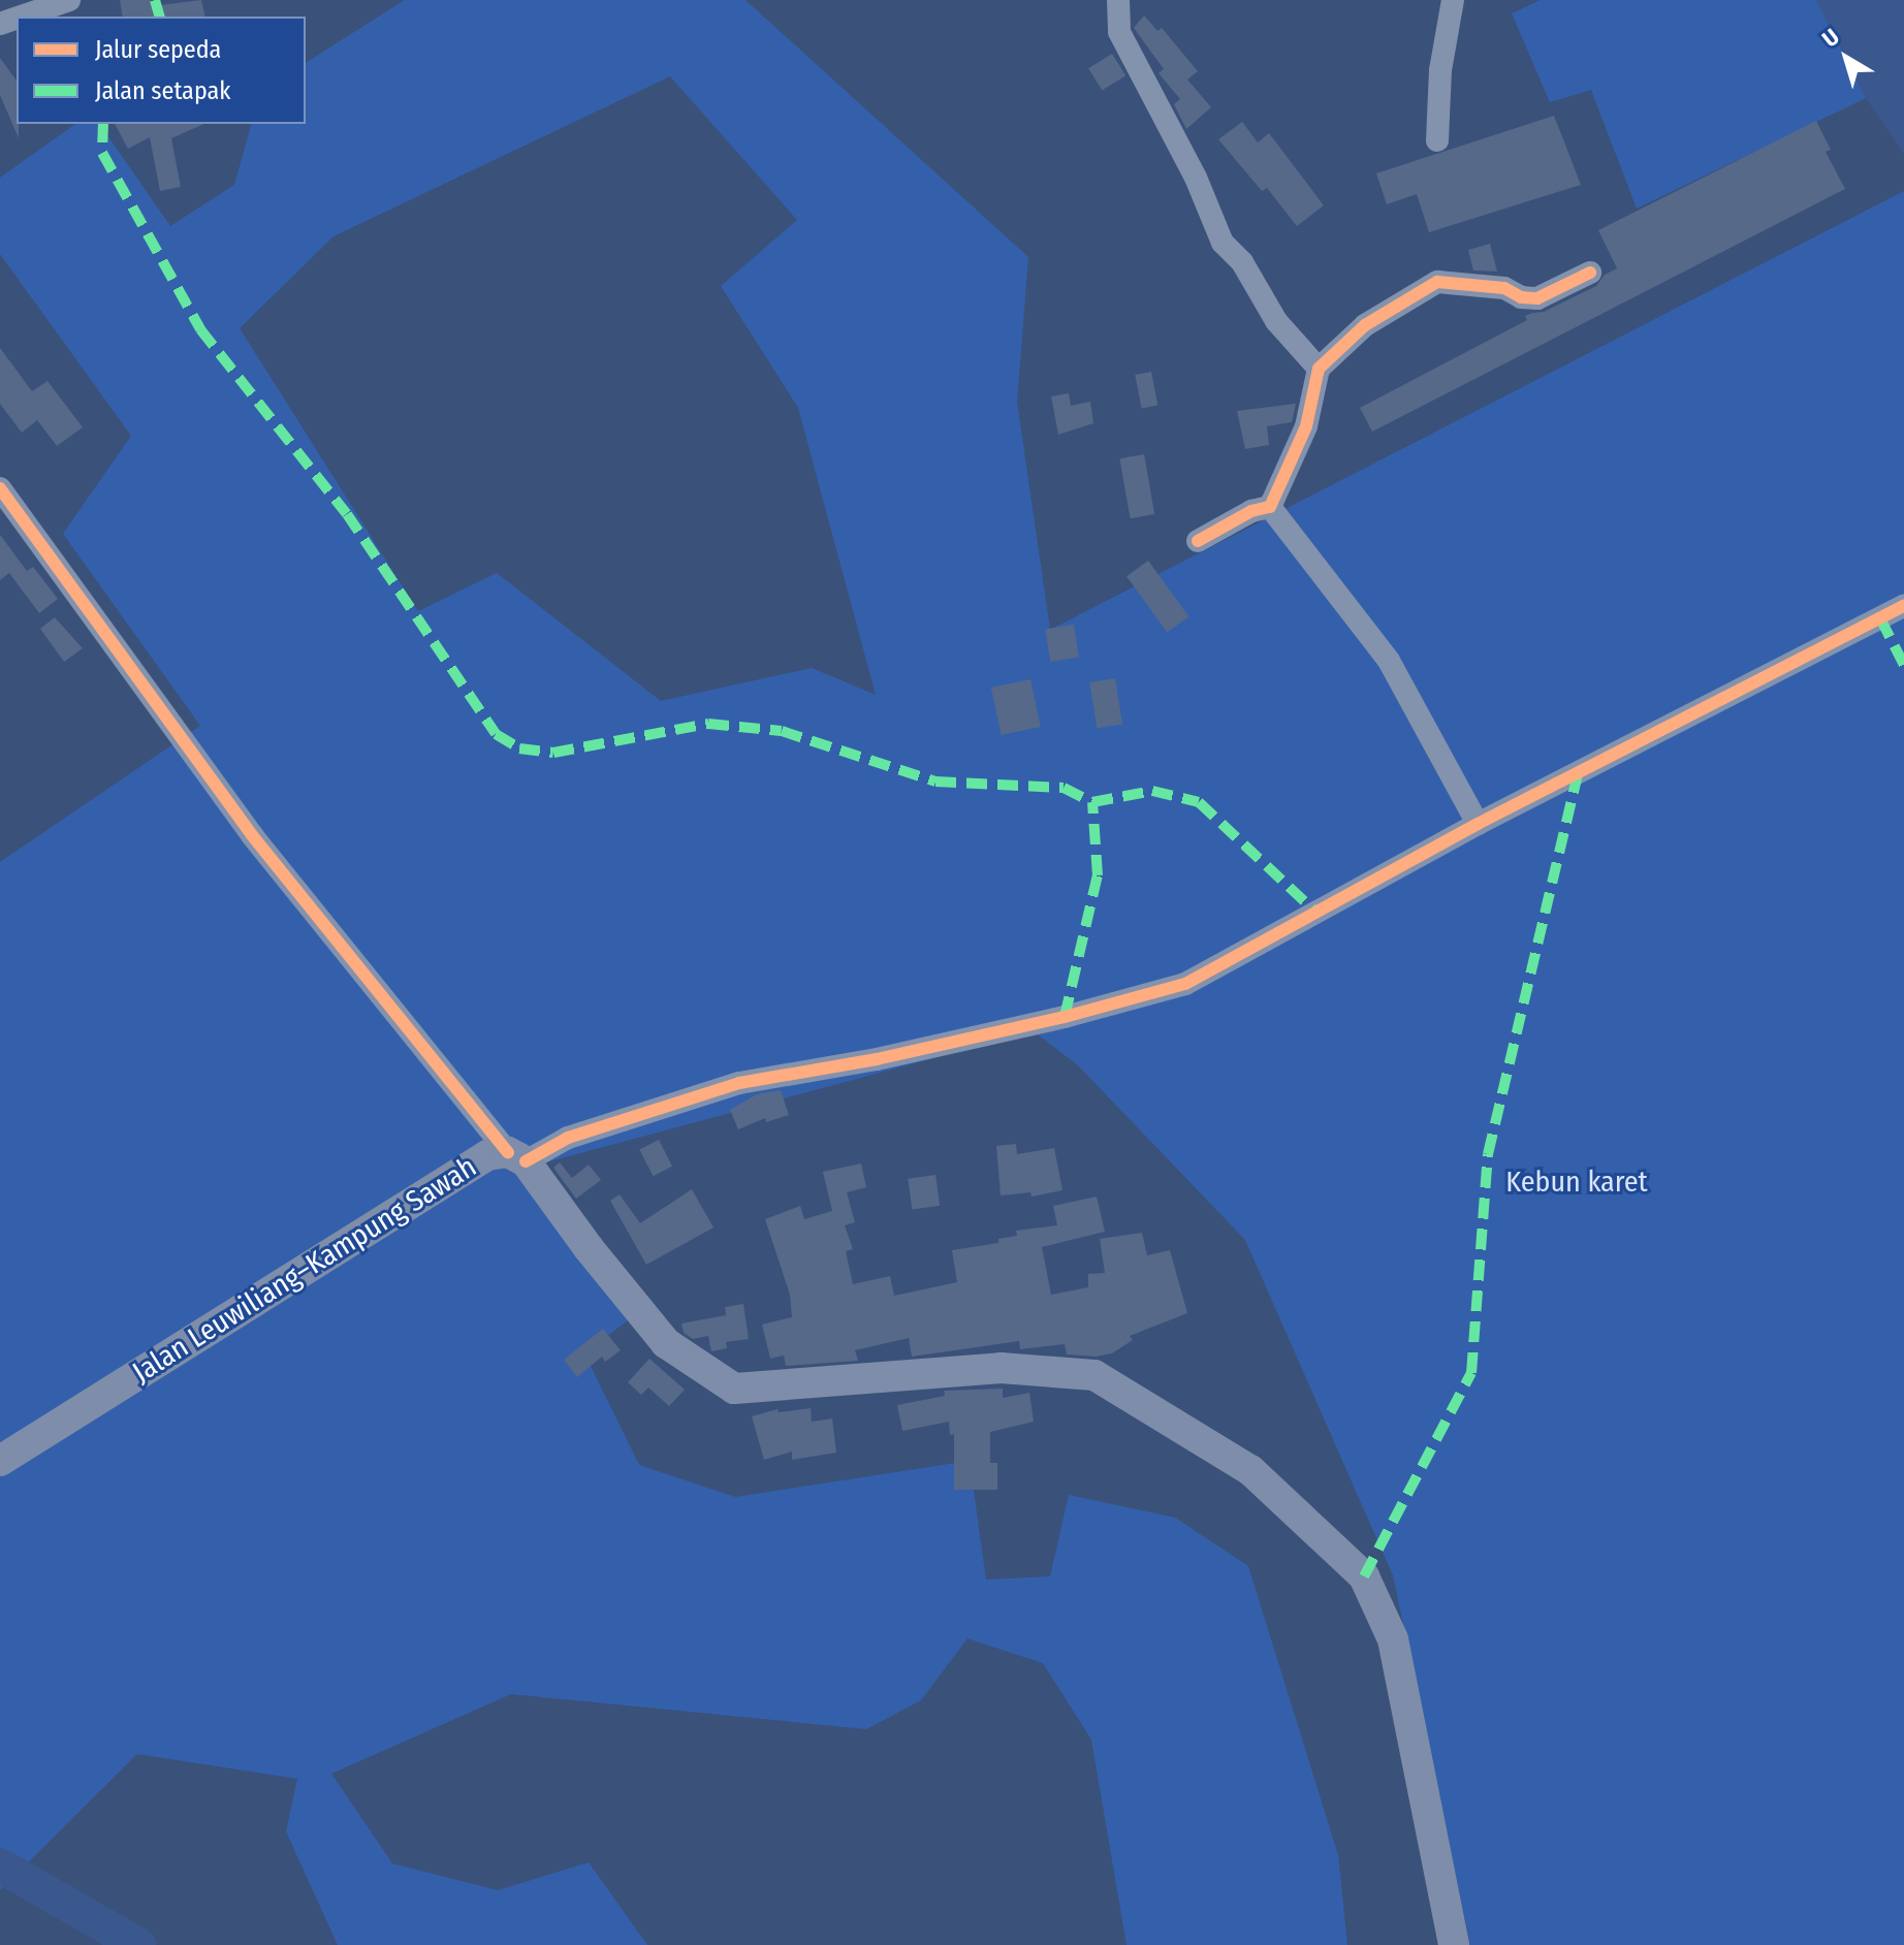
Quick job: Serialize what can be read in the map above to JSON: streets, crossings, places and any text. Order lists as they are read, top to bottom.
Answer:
{
  "streets": {
    "main road": ["Jalan Leuwiliang–Kampung Sawah"]
  },
  "parks": ["Kebun karet"],
  "legend": ["Jalur sepeda", "Jalan setapak"],
  "north": "top left"
}
